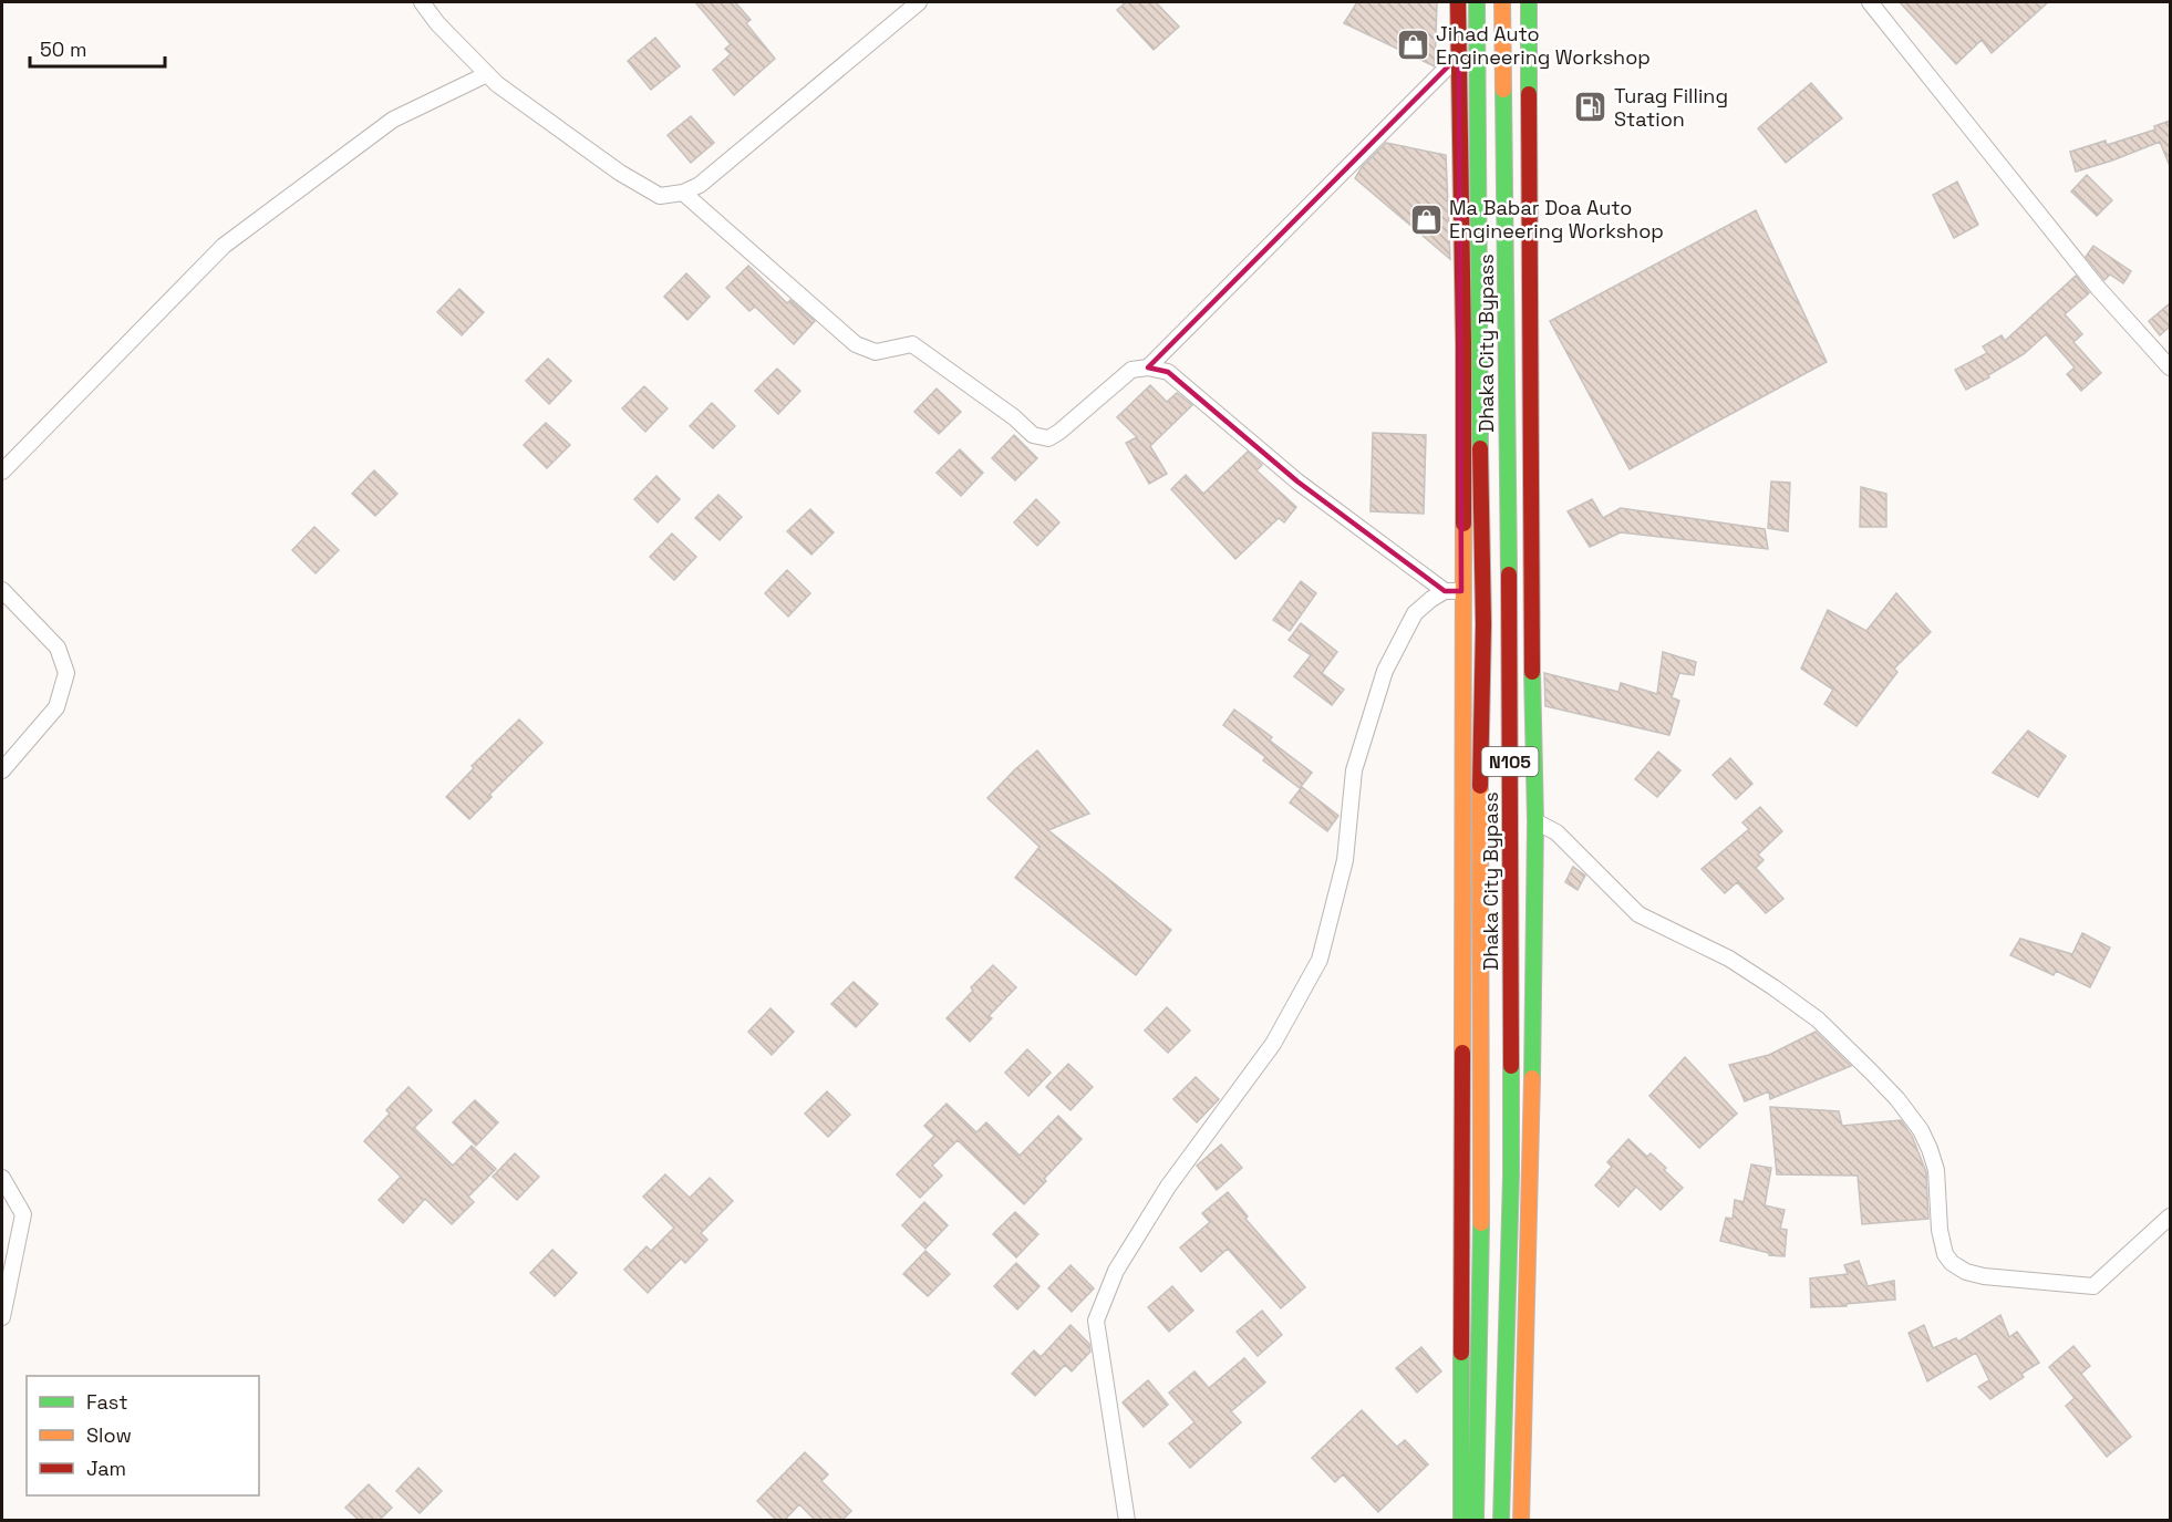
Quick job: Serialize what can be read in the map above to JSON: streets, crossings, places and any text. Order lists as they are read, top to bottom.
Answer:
{
  "streets": {
    "main road": ["Dhaka City Bypass", "N105"]
  },
  "places": {
    "shop": ["Jihad Auto Engineering Workshop", "Ma Babar Doa Auto Engineering Workshop"],
    "fuel station": ["Turag Filling Station"]
  },
  "legend": ["Fast", "Slow", "Jam"],
  "scale_bar": "50 m"
}
